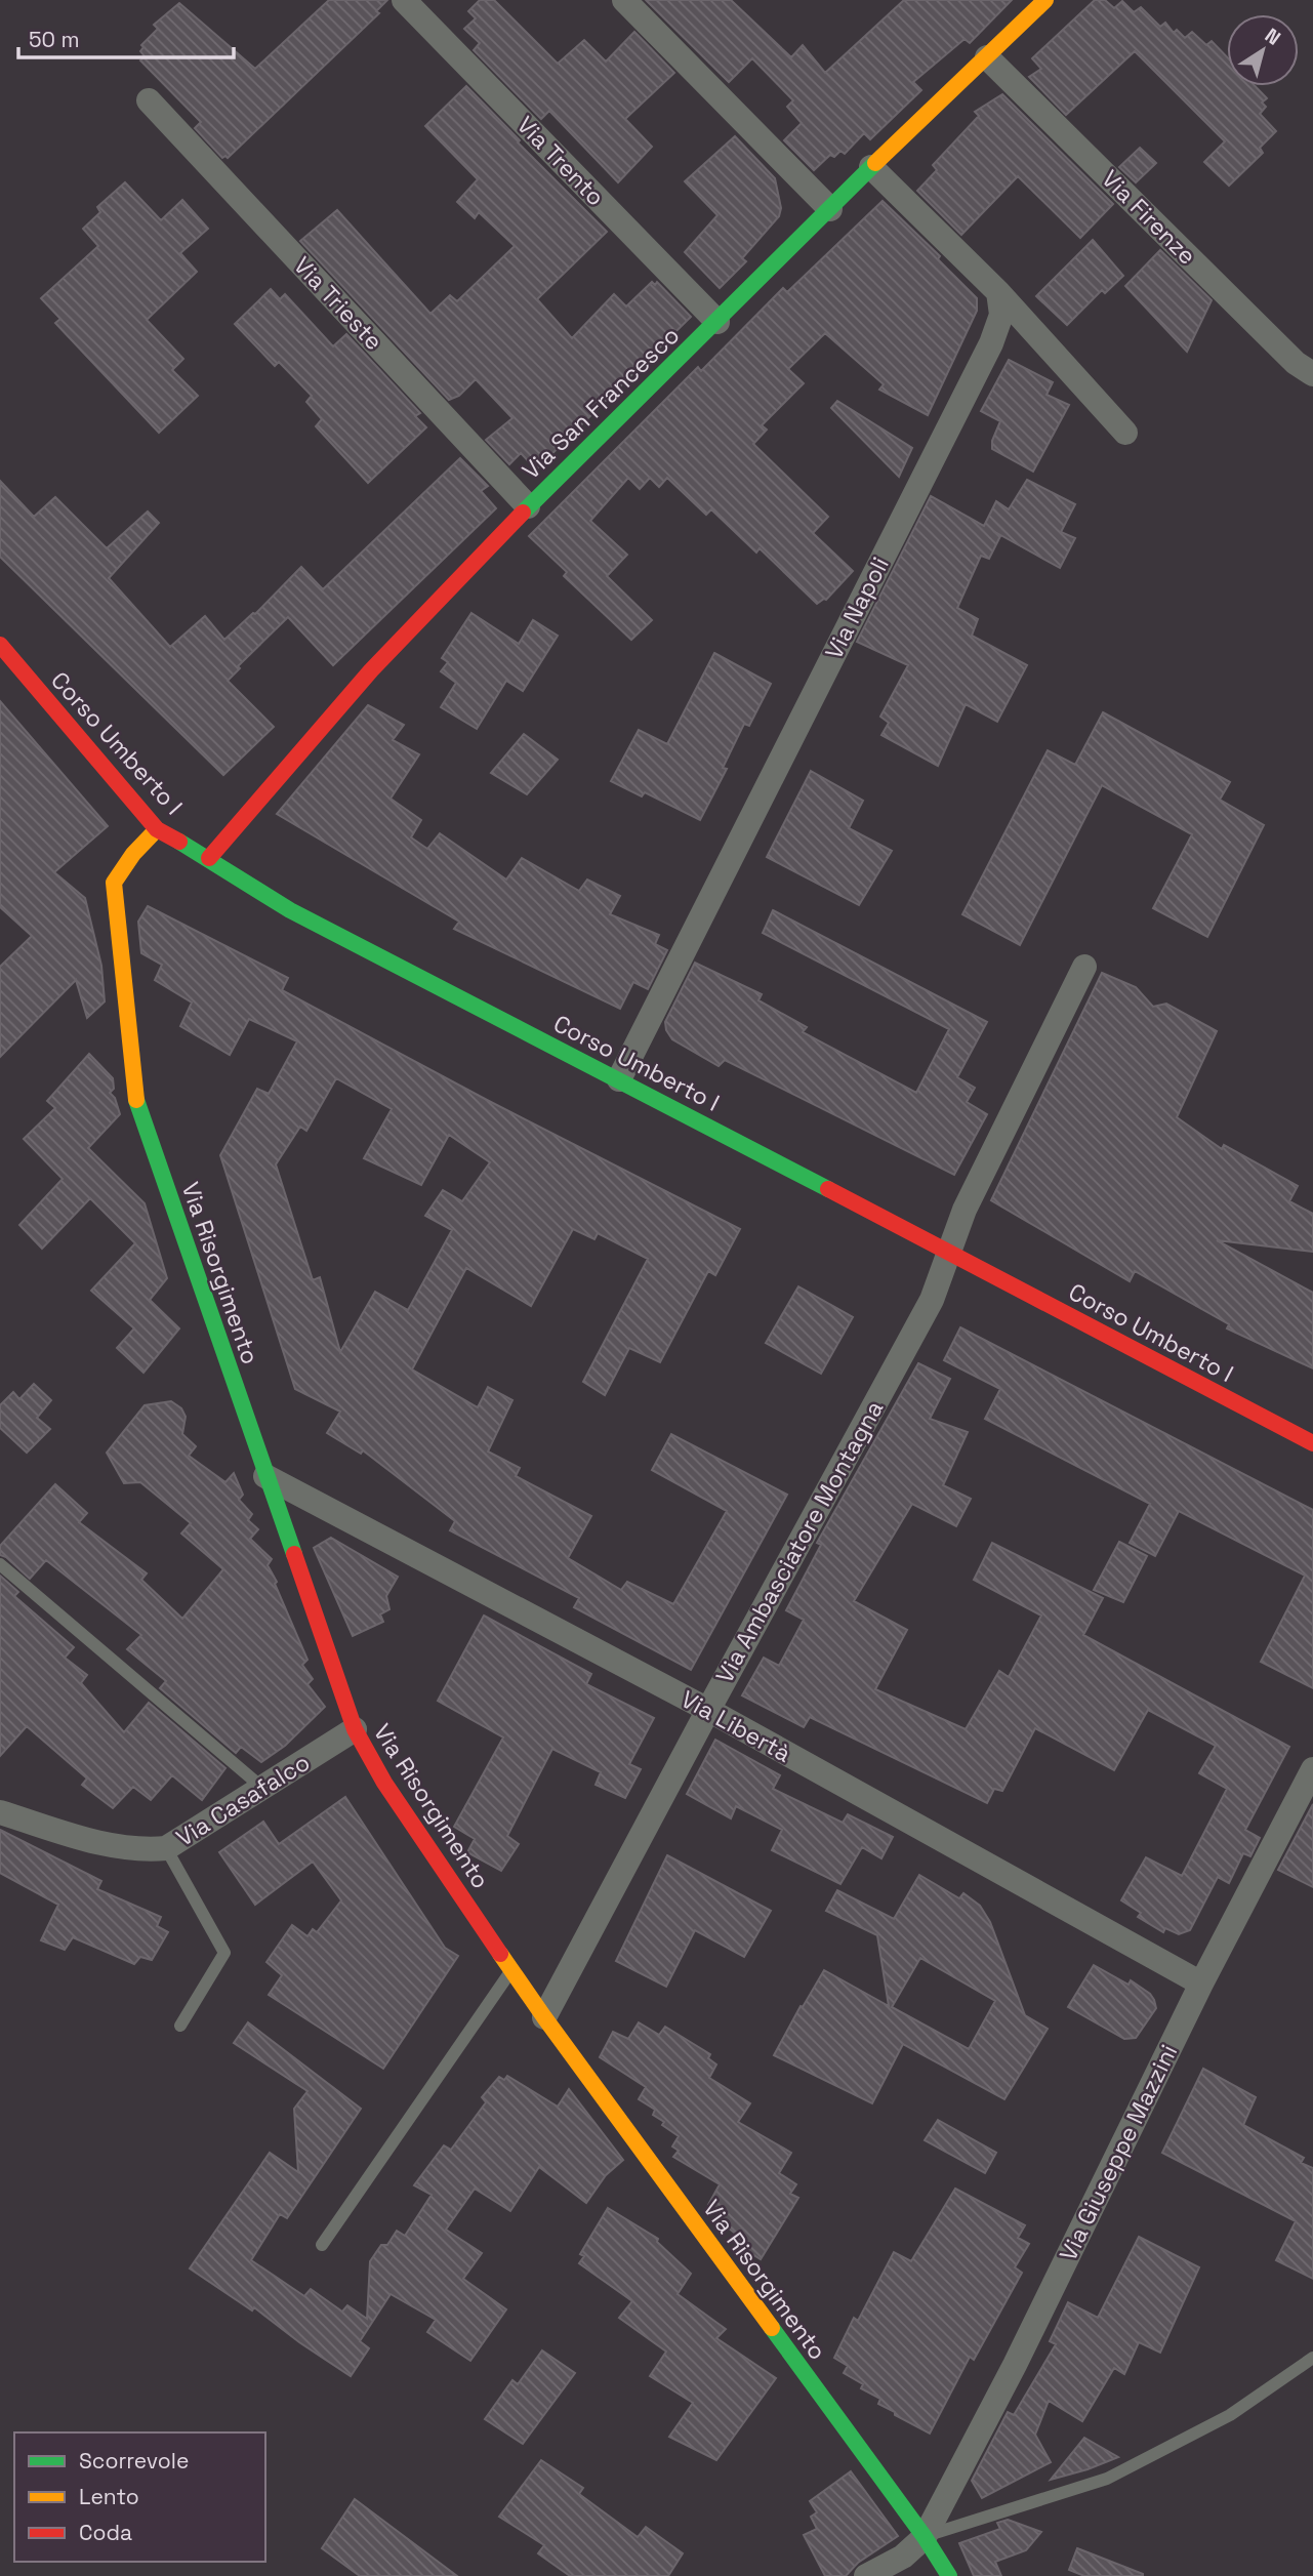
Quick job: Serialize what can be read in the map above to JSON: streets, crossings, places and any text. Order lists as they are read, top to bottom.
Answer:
{
  "streets": {
    "street": [
      "Via Trento",
      "Via Firenze",
      "Via Trieste",
      "Via San Francesco",
      "Via Napoli",
      "Corso Umberto I",
      "Via Risorgimento",
      "Via Ambasciatore Montagna",
      "Via Libertà",
      "Via Casafalco",
      "Via Giuseppe Mazzini"
    ]
  },
  "crossings": [
    ["Via Trento", "Via San Francesco"],
    ["Via Firenze", "Via San Francesco"],
    ["Via Trieste", "Via San Francesco"],
    ["Via San Francesco", "Corso Umberto I"],
    ["Via Napoli", "Corso Umberto I"],
    ["Corso Umberto I", "Via Risorgimento"],
    ["Corso Umberto I", "Via Ambasciatore Montagna"],
    ["Via Risorgimento", "Via Ambasciatore Montagna"],
    ["Via Risorgimento", "Via Libertà"],
    ["Via Risorgimento", "Via Casafalco"],
    ["Via Risorgimento", "Via Giuseppe Mazzini"],
    ["Via Ambasciatore Montagna", "Via Libertà"],
    ["Via Libertà", "Via Giuseppe Mazzini"]
  ],
  "legend": ["Scorrevole", "Lento", "Coda"],
  "scale_bar": "50 m",
  "north": "top right"
}
